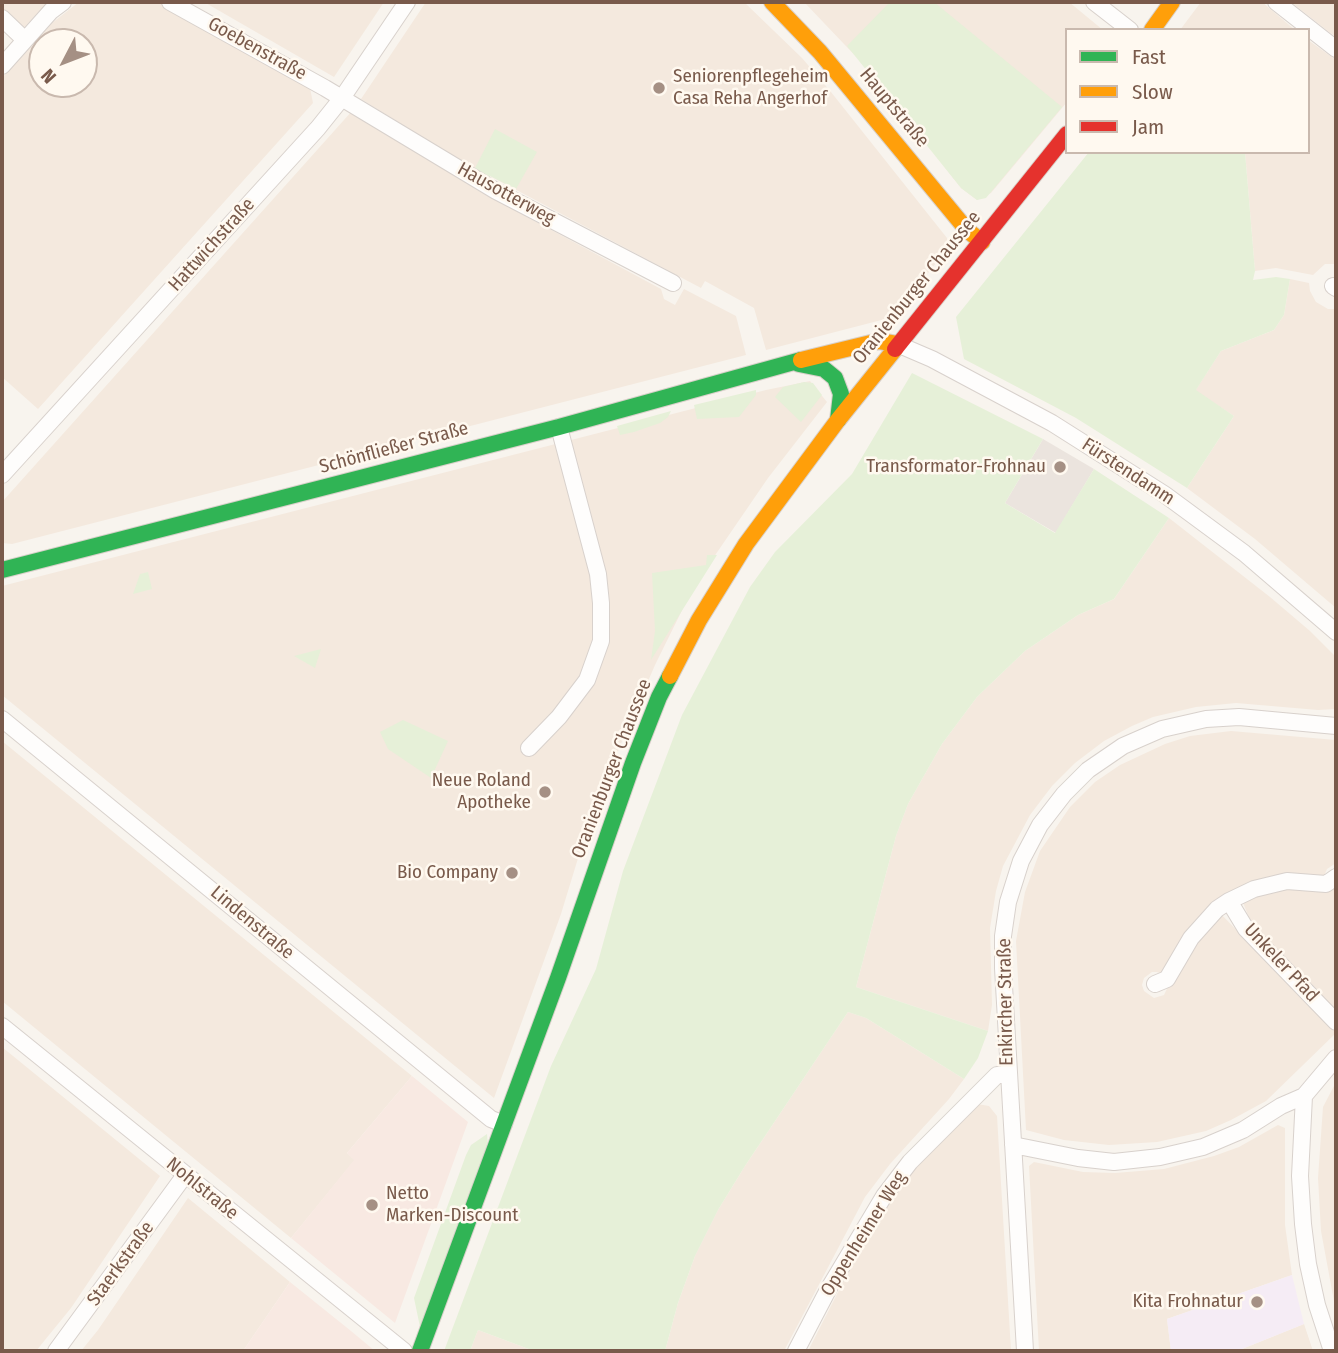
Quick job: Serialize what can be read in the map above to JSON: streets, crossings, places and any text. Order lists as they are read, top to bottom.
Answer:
{
  "streets": {
    "main road": ["Hauptstraße", "Oranienburger Chaussee", "Schönfließer Straße"],
    "street": [
      "Goebenstraße",
      "Hausotterweg",
      "Hattwichstraße",
      "Fürstendamm",
      "Lindenstraße",
      "Unkeler Pfad",
      "Enkircher Straße",
      "Nohlstraße",
      "Oppenheimer Weg",
      "Staerkstraße"
    ]
  },
  "crossings": [
    ["Goebenstraße", "Hausotterweg"],
    ["Goebenstraße", "Hattwichstraße"],
    ["Hauptstraße", "Oranienburger Chaussee"],
    ["Hausotterweg", "Hattwichstraße"],
    ["Oranienburger Chaussee", "Schönfließer Straße"],
    ["Oranienburger Chaussee", "Fürstendamm"],
    ["Oranienburger Chaussee", "Lindenstraße"],
    ["Schönfließer Straße", "Fürstendamm"],
    ["Enkircher Straße", "Oppenheimer Weg"],
    ["Nohlstraße", "Staerkstraße"]
  ],
  "places": [
    "Seniorenpflegeheim Casa Reha Angerhof",
    "Transformator-Frohnau",
    "Neue Roland Apotheke",
    "Bio Company",
    "Netto Marken-Discount",
    "Kita Frohnatur"
  ],
  "legend": ["Fast", "Slow", "Jam"],
  "north": "bottom left"
}
